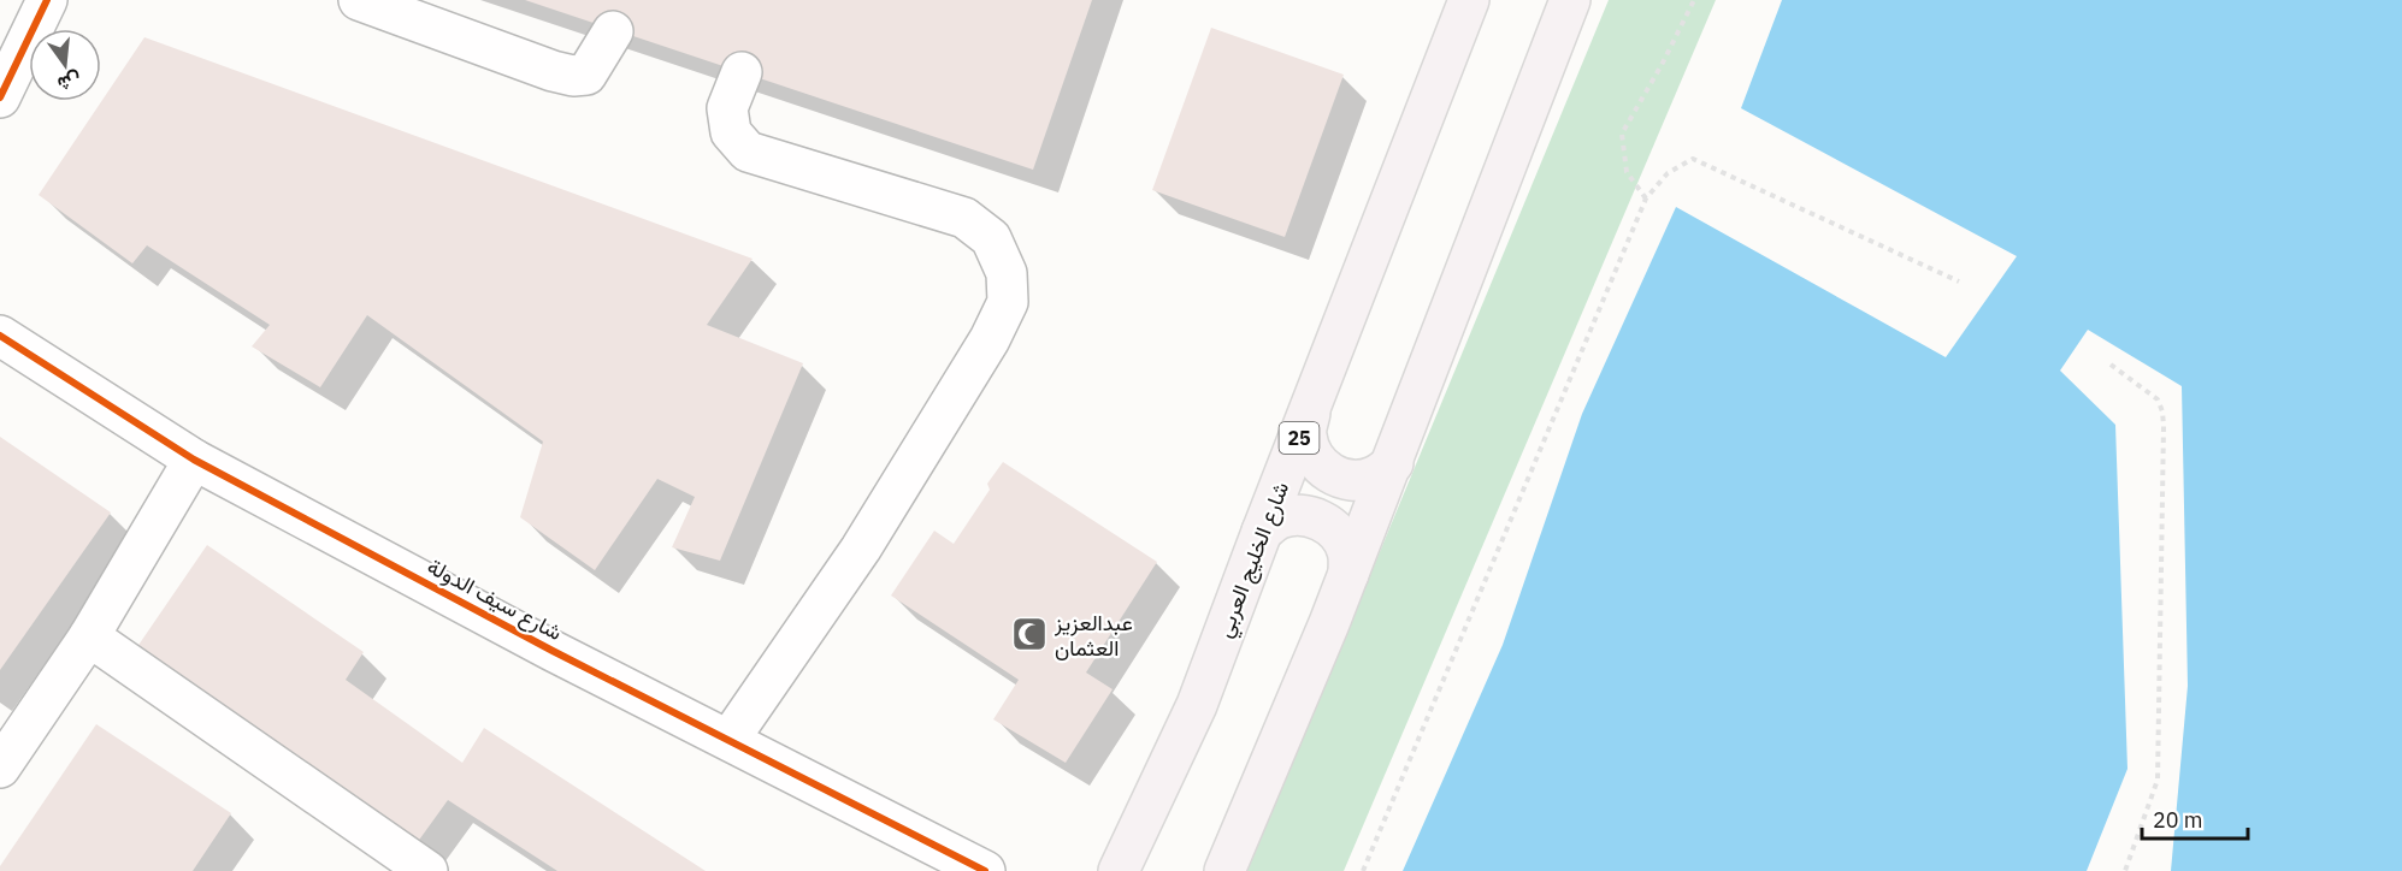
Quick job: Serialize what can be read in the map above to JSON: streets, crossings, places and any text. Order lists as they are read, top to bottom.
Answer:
{
  "streets": {
    "main road": ["25", "شارع الخليج العربي"],
    "street": ["شارع سيف الدولة"]
  },
  "places": {
    "mosque": ["عبدالعزيز العثمان"]
  },
  "scale_bar": "20 m",
  "north": "bottom"
}
